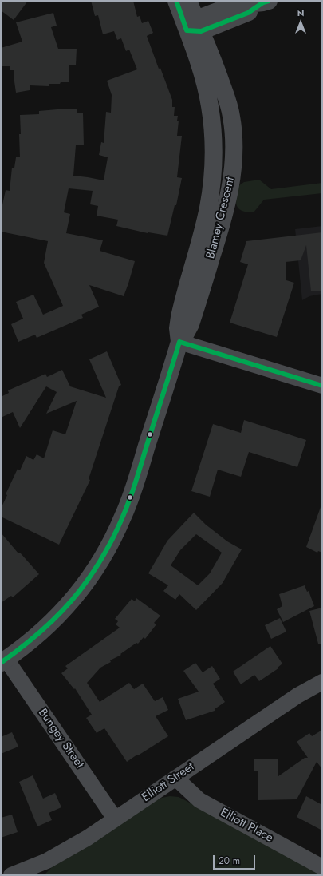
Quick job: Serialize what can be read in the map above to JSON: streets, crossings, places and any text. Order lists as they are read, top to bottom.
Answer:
{
  "streets": {
    "street": [
      "Blamey Crescent",
      "Bungey Street",
      "Elliott Street",
      "Elliott Place"
    ]
  },
  "crossings": [
    ["Blamey Crescent", "Bungey Street"],
    ["Bungey Street", "Elliott Street"],
    ["Elliott Street", "Elliott Place"]
  ],
  "scale_bar": "20 m",
  "north": "top"
}
